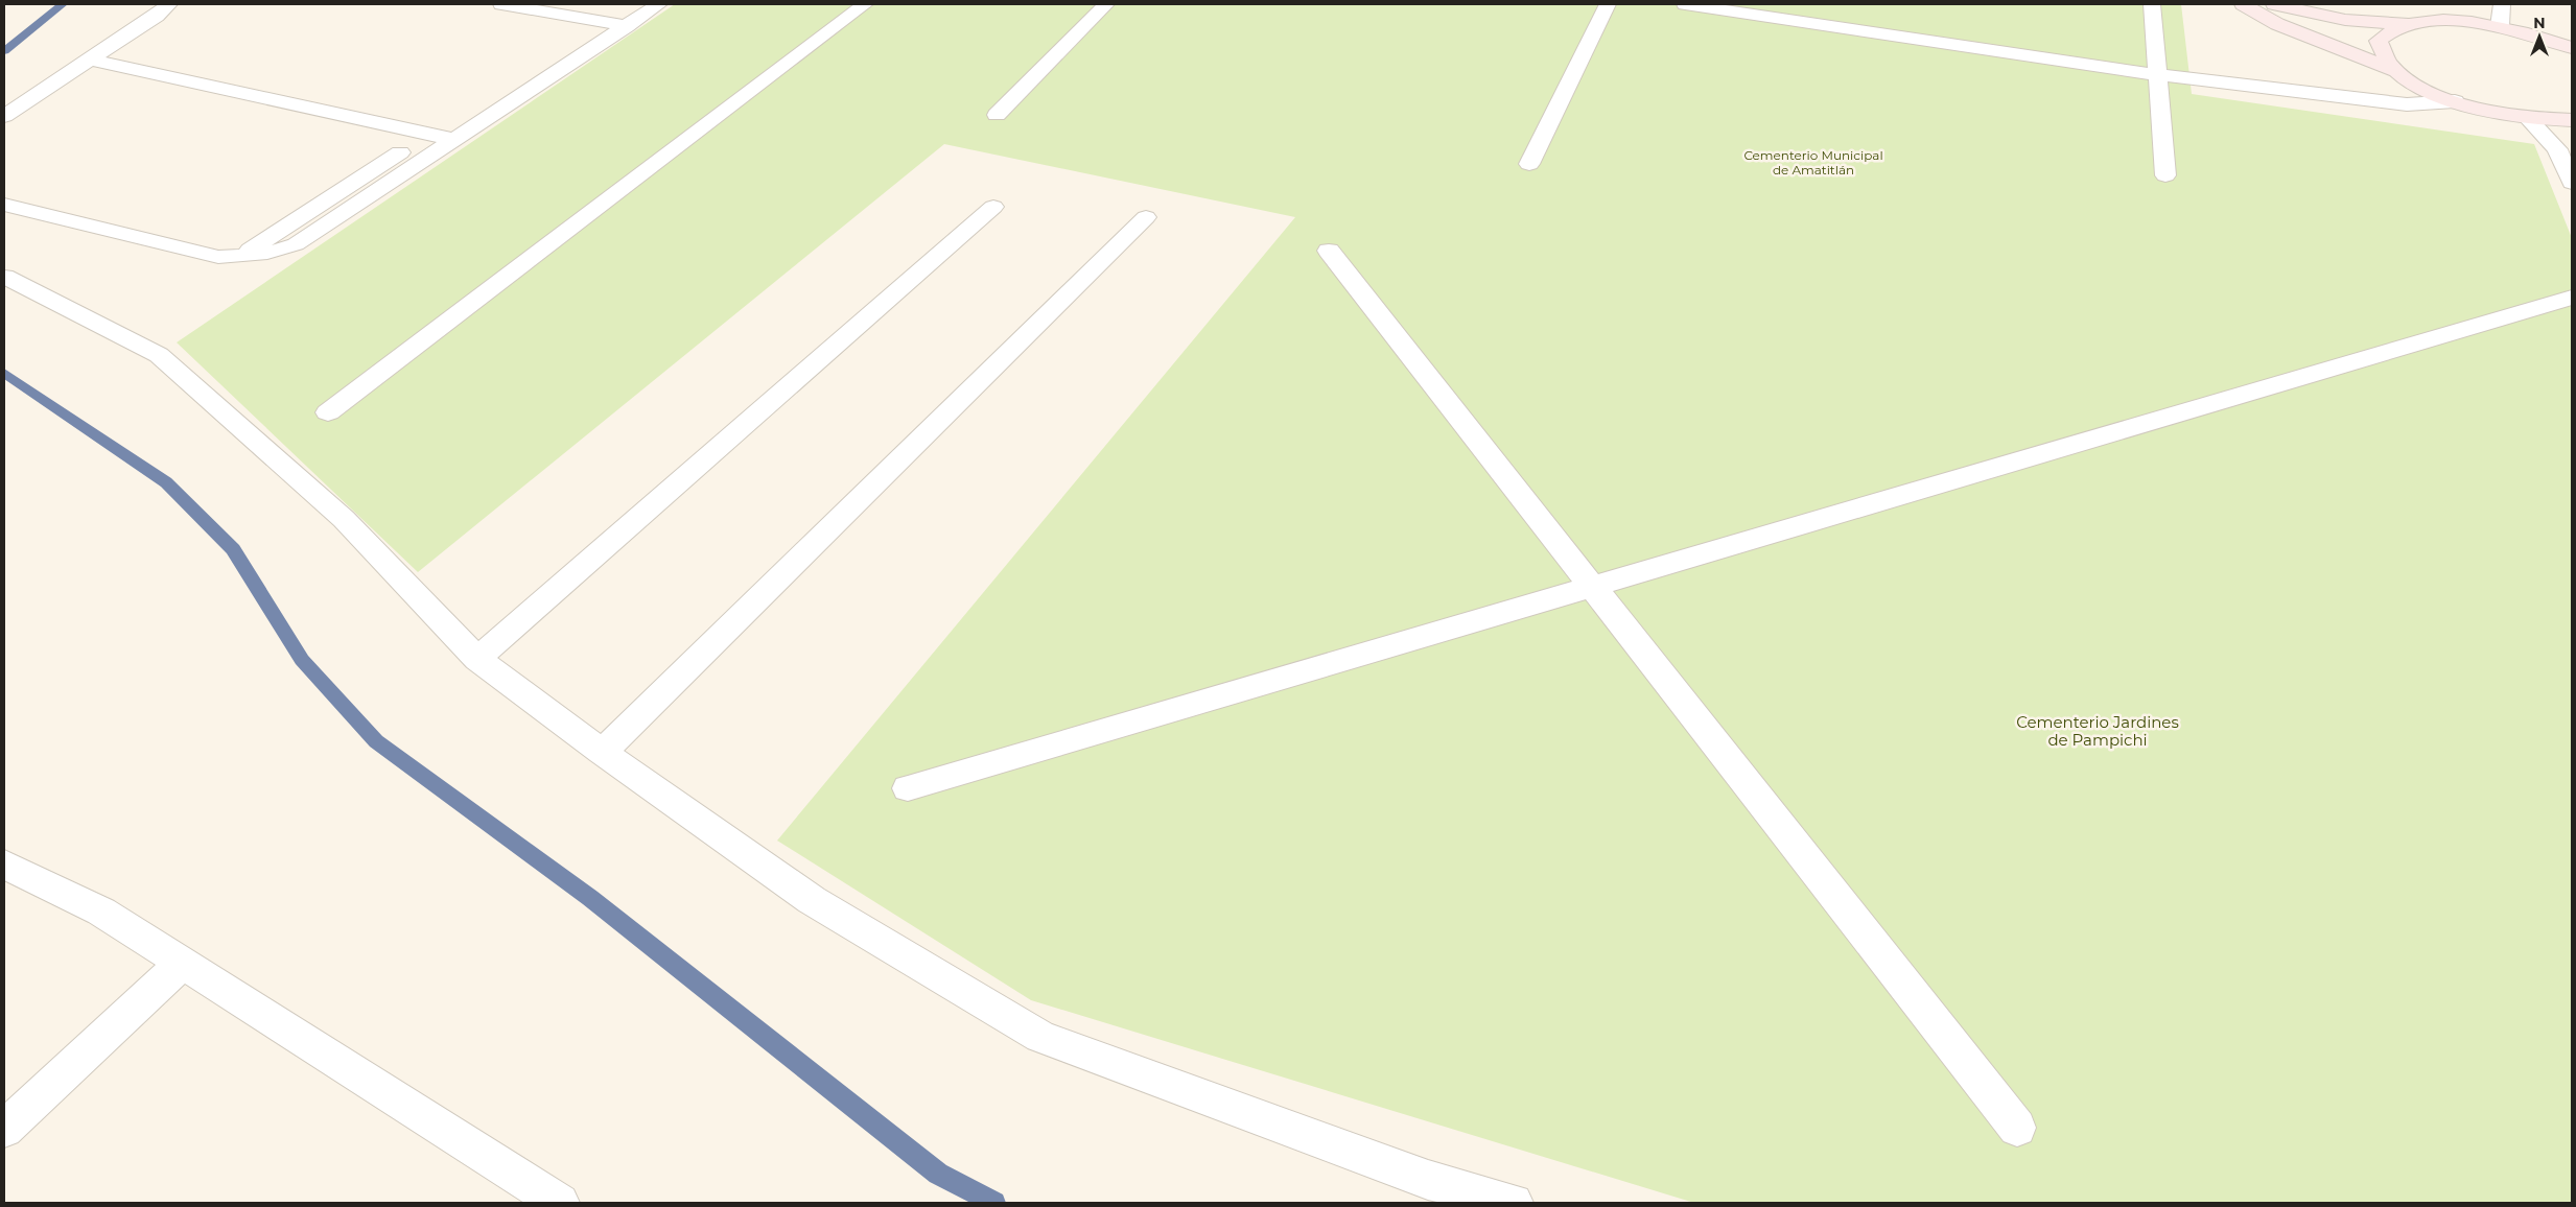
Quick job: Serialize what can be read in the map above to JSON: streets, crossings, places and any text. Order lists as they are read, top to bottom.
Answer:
{
  "parks": ["Cementerio Municipal de Amatitlán", "Cementerio Jardines de Pampichi"],
  "north": "top"
}
